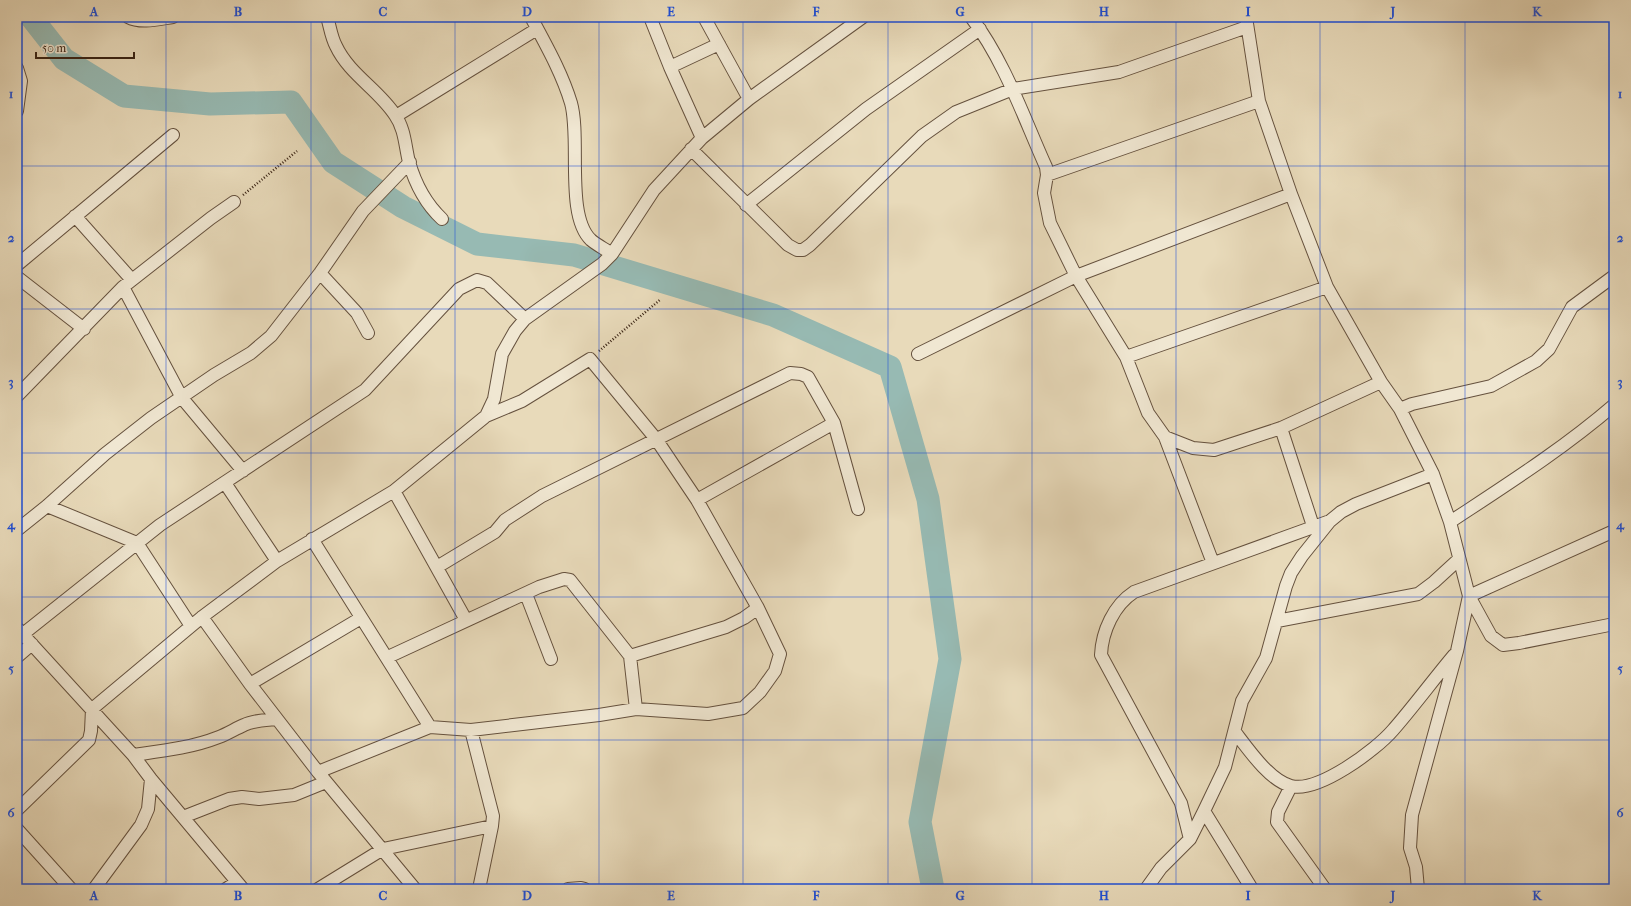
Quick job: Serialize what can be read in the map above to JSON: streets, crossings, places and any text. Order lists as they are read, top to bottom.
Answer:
{
  "scale_bar": "50 m",
  "grid": {
    "columns": [
      "A",
      "B",
      "C",
      "D",
      "E",
      "F",
      "G",
      "H",
      "I",
      "J",
      "K"
    ],
    "rows": [
      "1",
      "2",
      "3",
      "4",
      "5",
      "6"
    ]
  }
}
